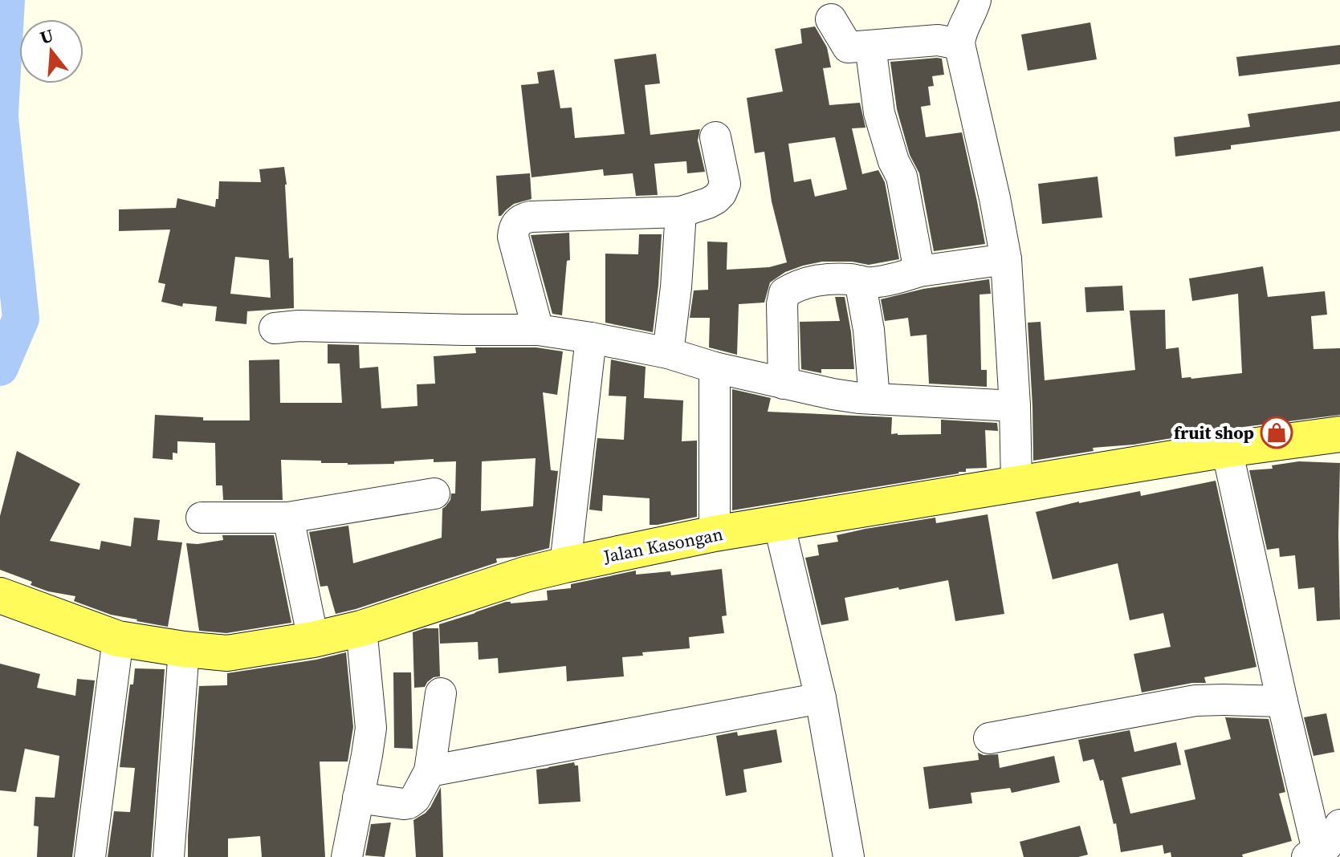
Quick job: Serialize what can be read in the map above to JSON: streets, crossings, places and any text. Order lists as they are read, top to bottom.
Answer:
{
  "streets": {
    "main road": ["Jalan Kasongan"]
  },
  "places": {
    "shop": ["fruit shop"]
  },
  "north": "top"
}
